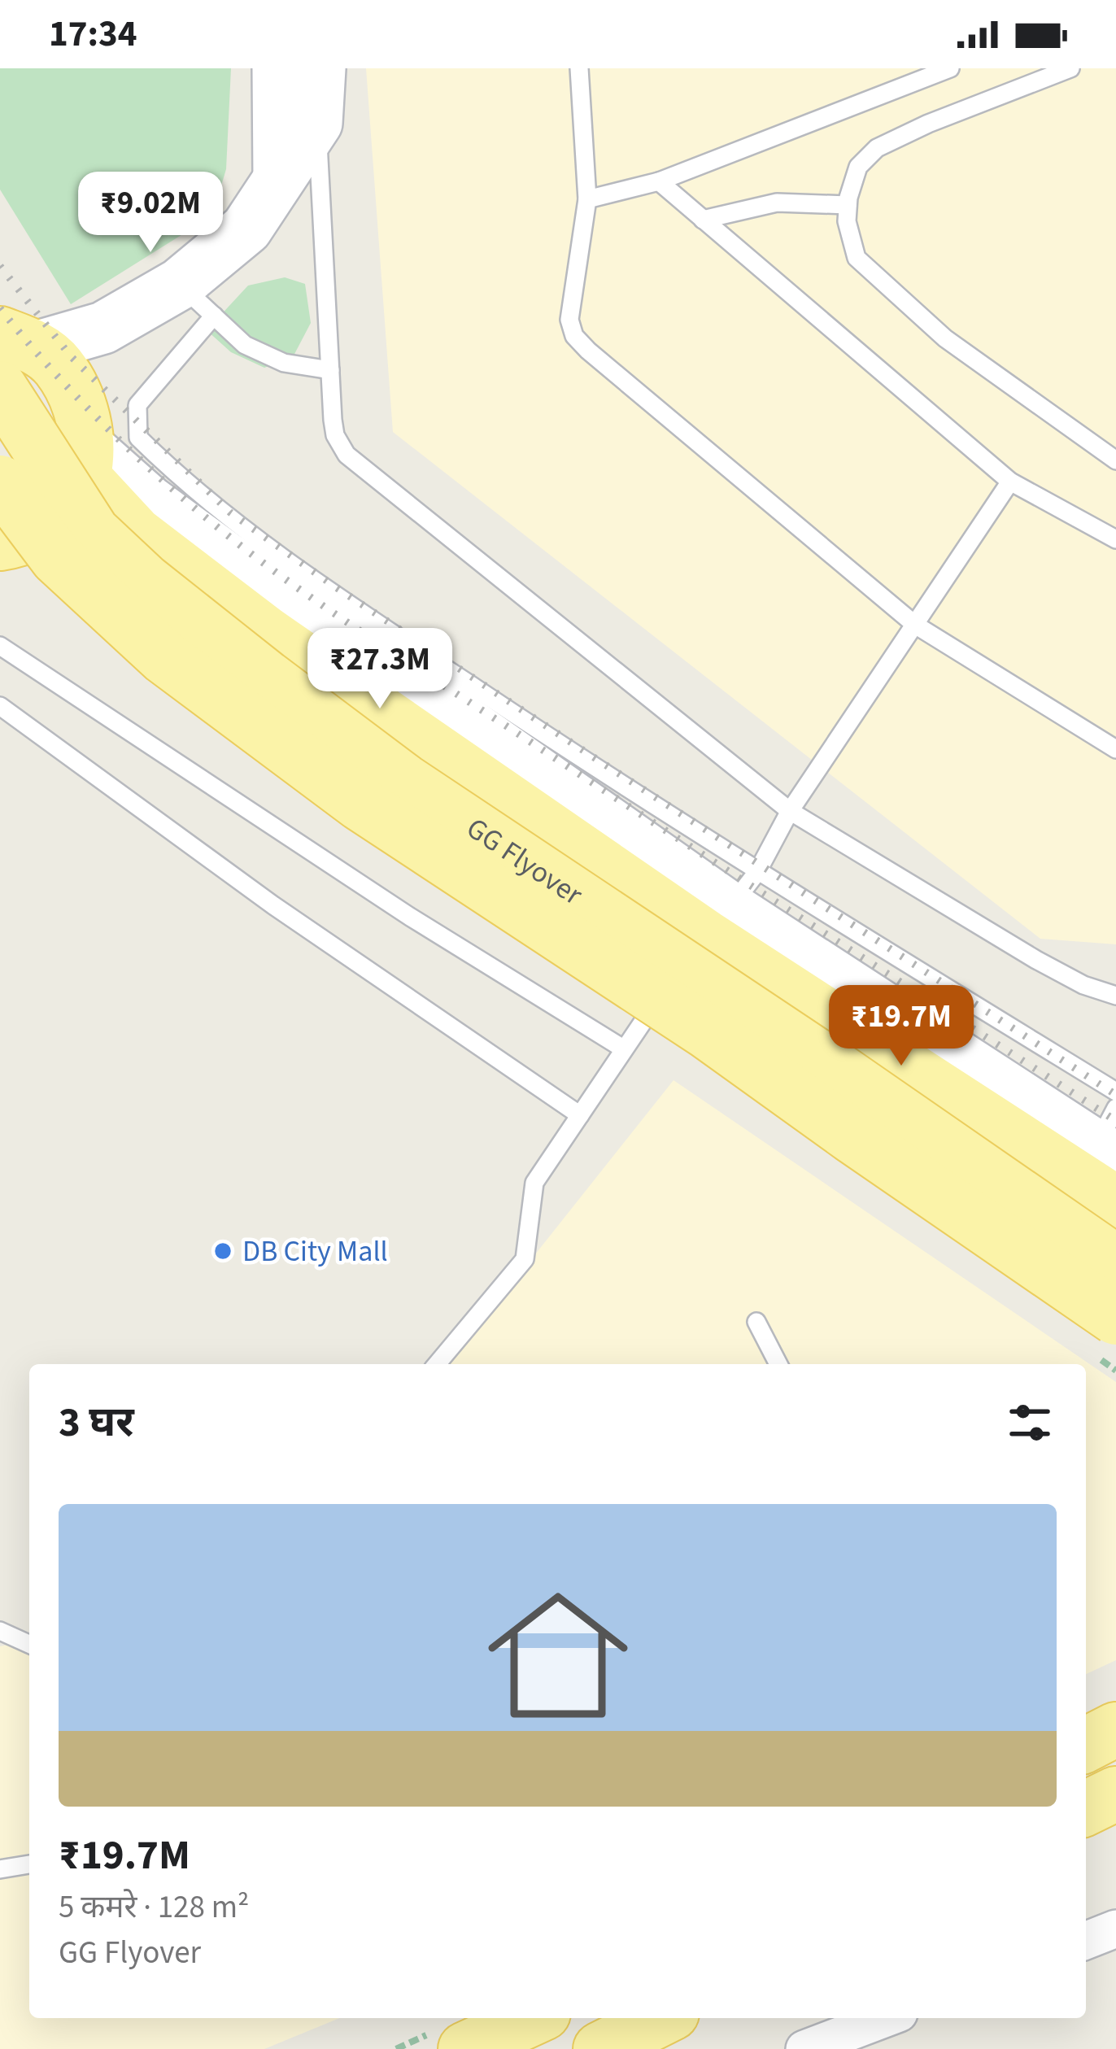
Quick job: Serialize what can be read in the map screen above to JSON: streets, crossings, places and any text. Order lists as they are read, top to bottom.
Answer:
{
  "streets": {
    "main road": ["GG Flyover"]
  },
  "places": ["DB City Mall"],
  "page": {
    "status": "17:34",
    "price": ["₹9.02M", "₹27.3M", "₹19.7M"],
    "heading": "3 घर",
    "list": [
      {
        "name": "₹19.7M",
        "note": "5 कमरे · 128 m² · GG Flyover"
      }
    ]
  }
}
